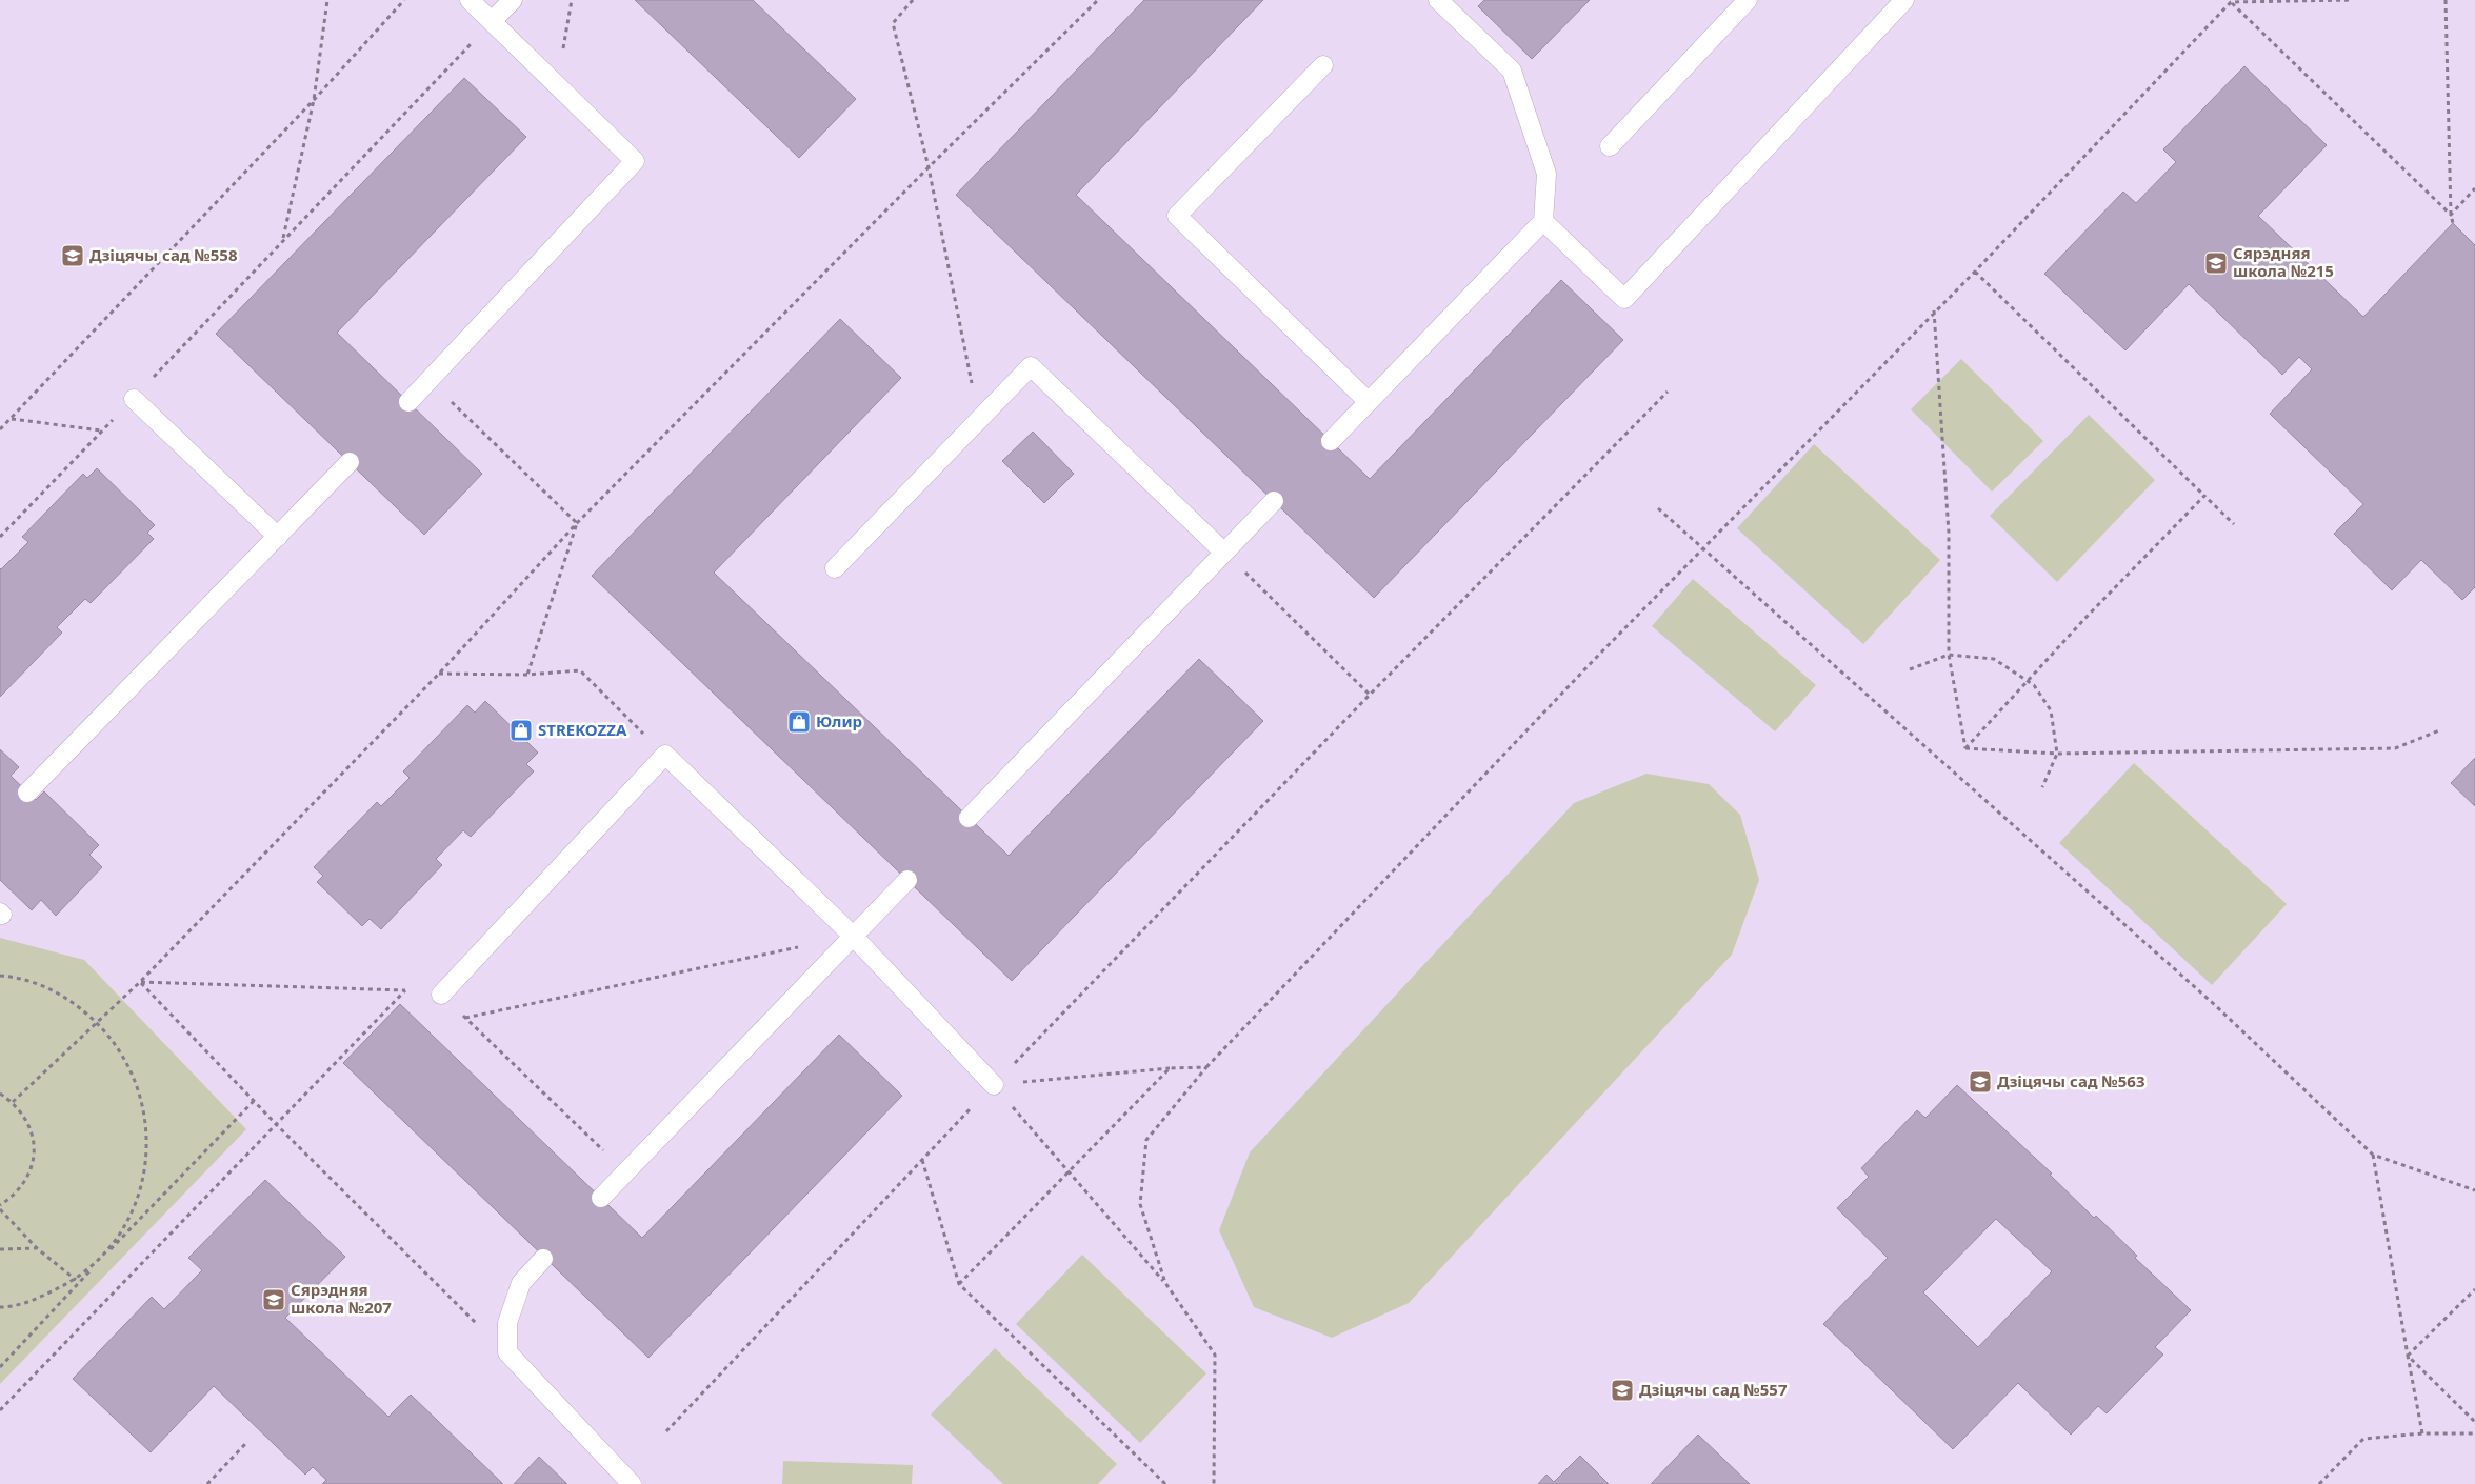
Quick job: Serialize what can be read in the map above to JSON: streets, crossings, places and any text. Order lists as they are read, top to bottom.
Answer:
{
  "places": {
    "school or university": [
      "Дзіцячы сад №558",
      "Сярэдняя школа №215",
      "Дзіцячы сад №563",
      "Сярэдняя школа №207",
      "Дзіцячы сад №557"
    ],
    "shop": ["Юлир", "STREKOZZA"]
  }
}
